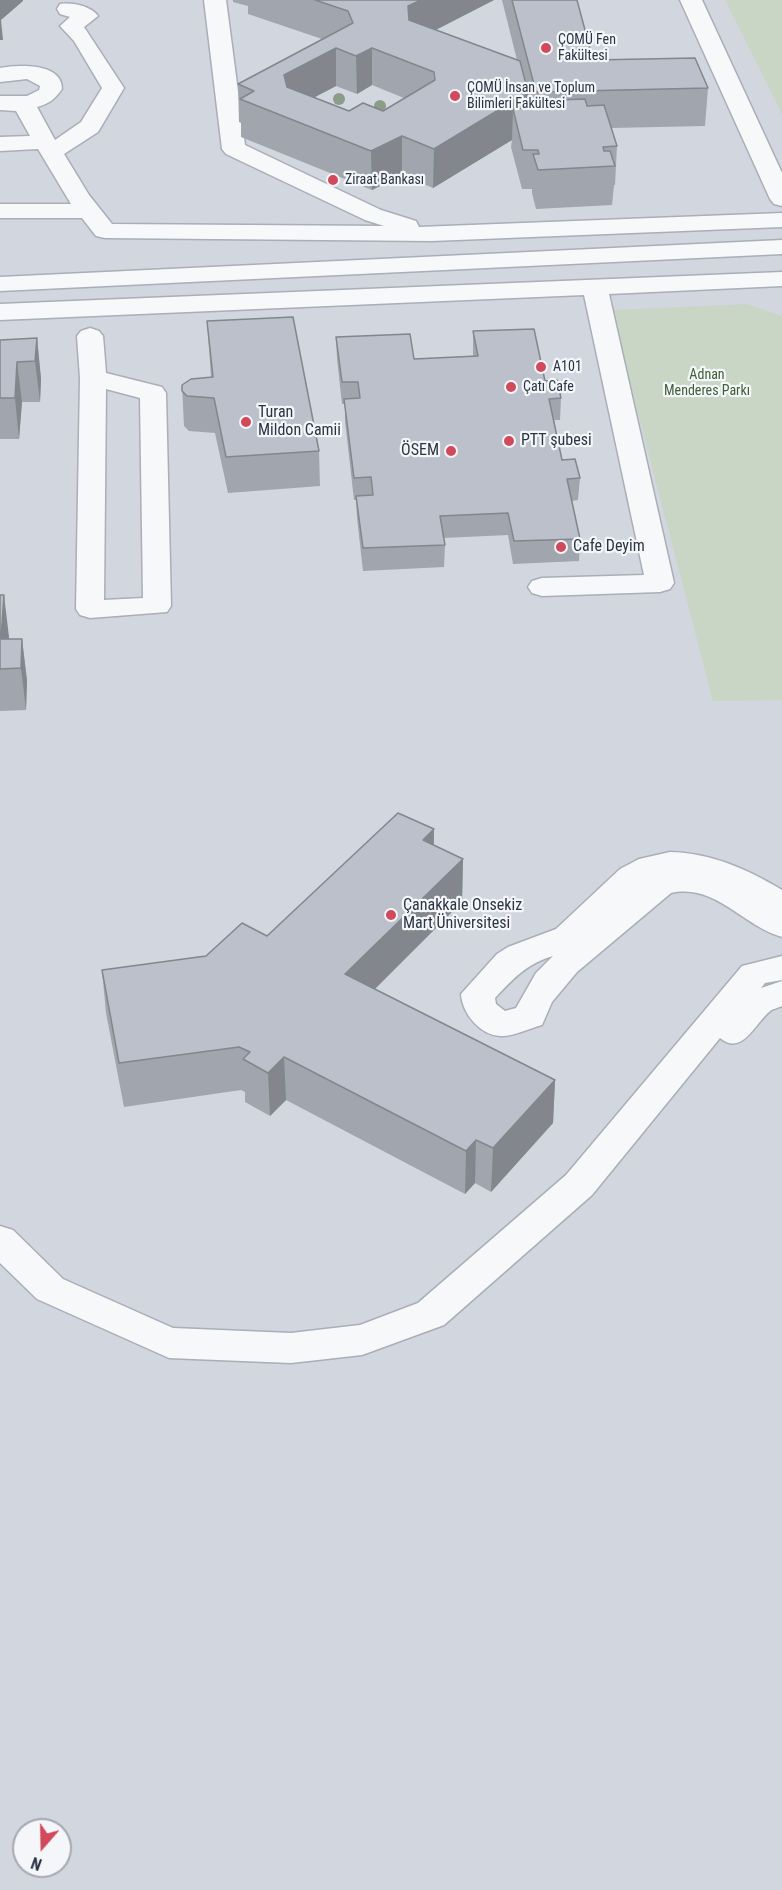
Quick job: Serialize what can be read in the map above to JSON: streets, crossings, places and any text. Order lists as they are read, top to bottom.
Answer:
{
  "parks": ["Adnan Menderes Parkı"],
  "places": [
    "ÇOMÜ Fen Fakültesi",
    "ÇOMÜ İnsan ve Toplum Bilimleri Fakültesi",
    "Ziraat Bankası",
    "A101",
    "Çatı Cafe",
    "Turan Mildon Camii",
    "PTT şubesi",
    "ÖSEM",
    "Cafe Deyim",
    "Çanakkale Onsekiz Mart Üniversitesi"
  ],
  "north": "bottom"
}
